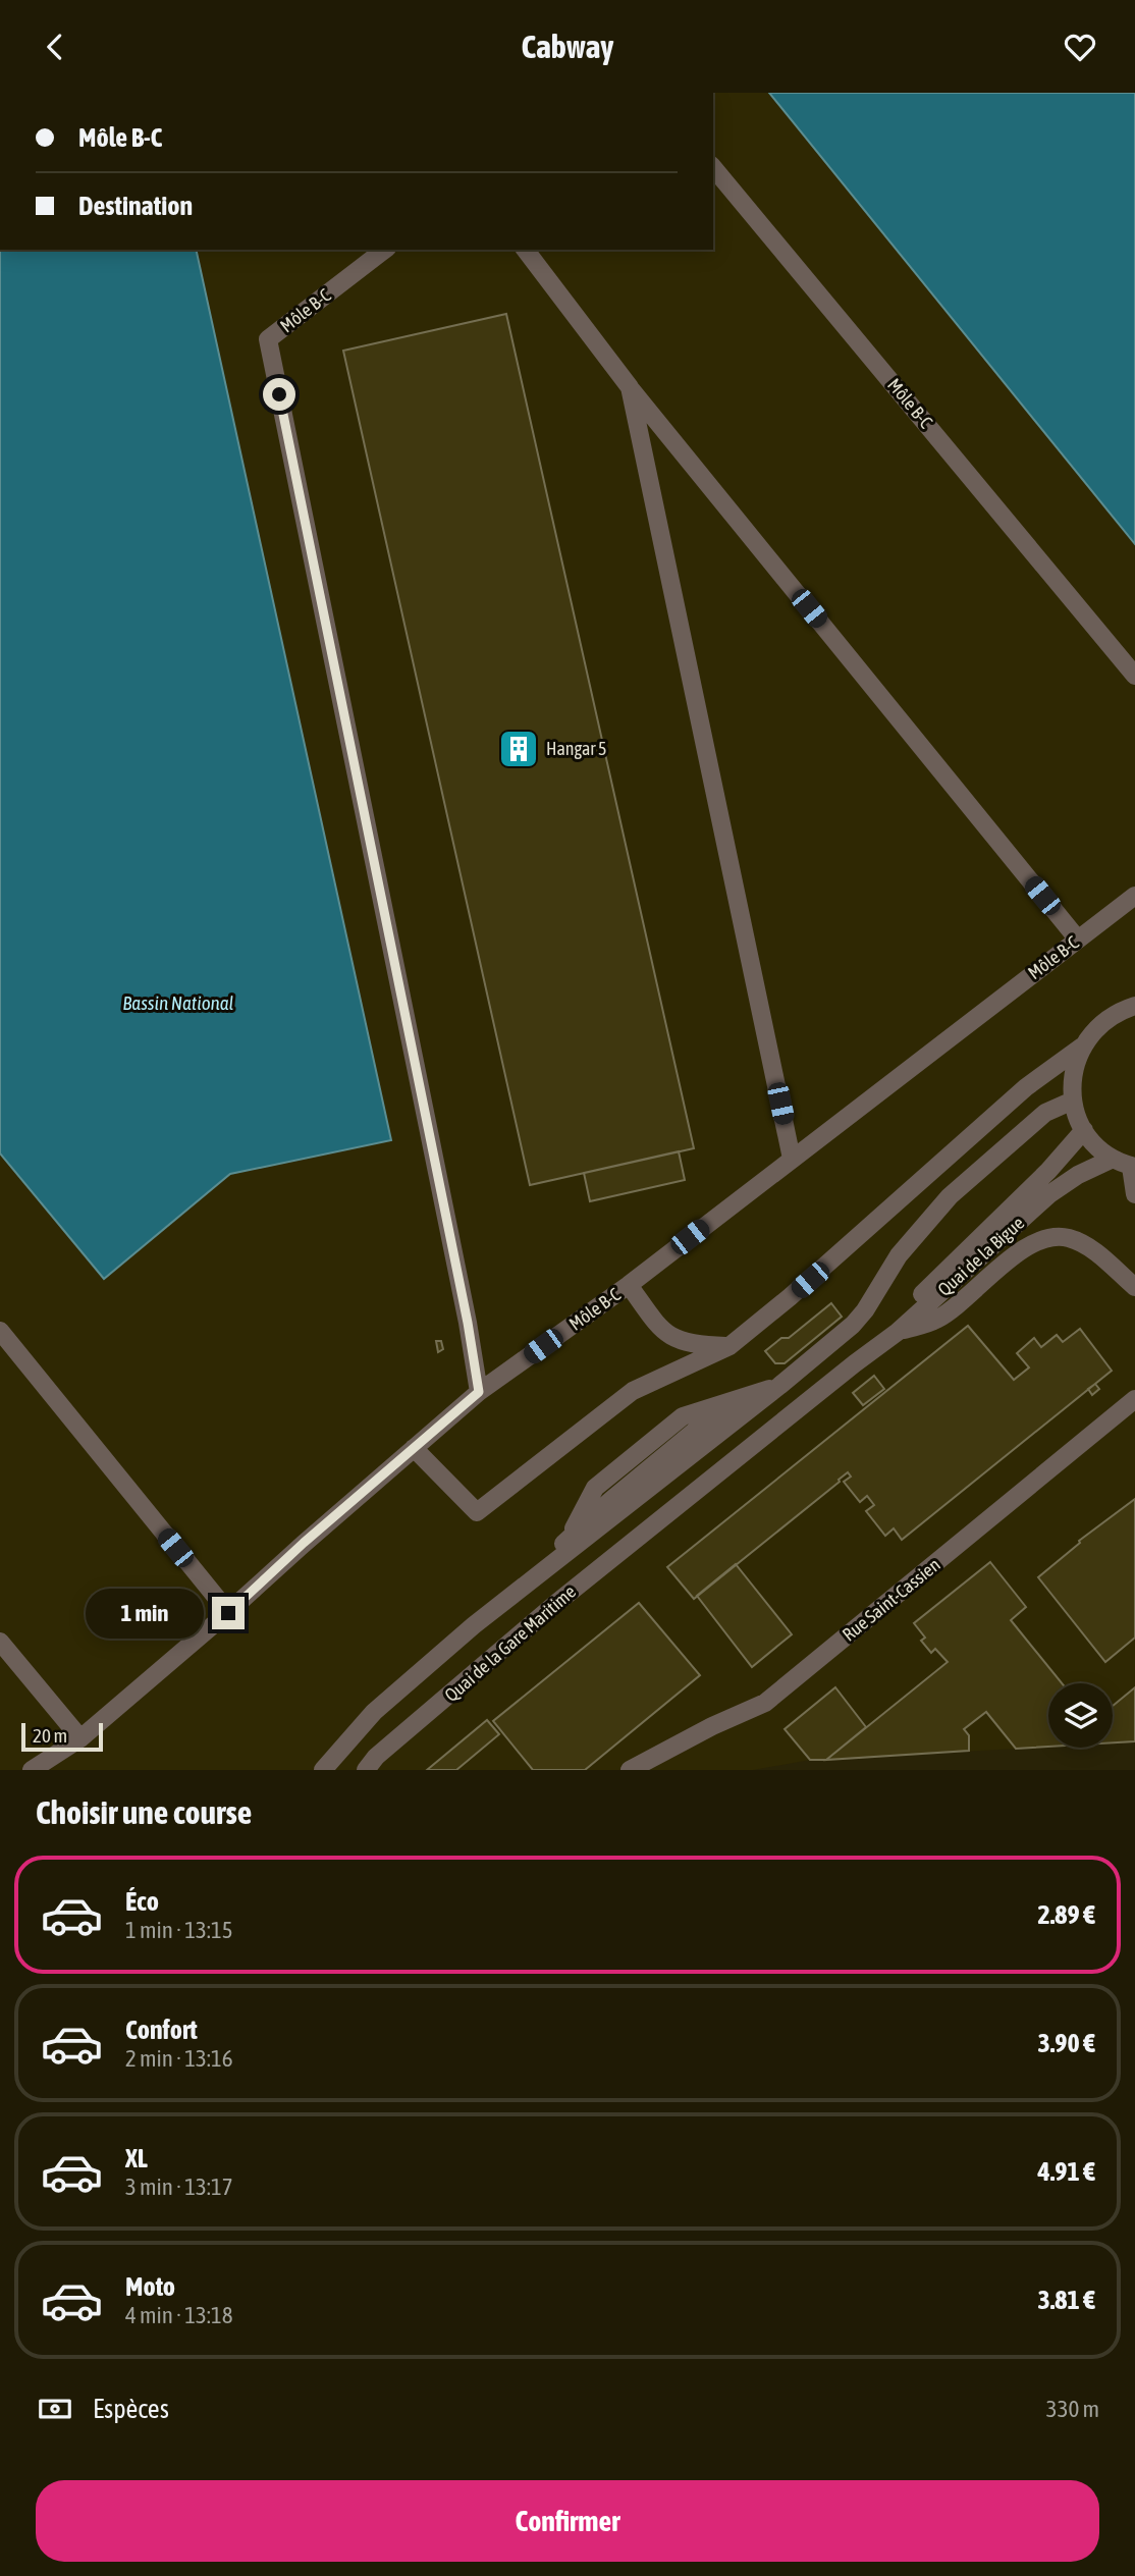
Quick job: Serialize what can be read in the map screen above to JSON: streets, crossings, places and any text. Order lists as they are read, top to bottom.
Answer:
{
  "streets": {
    "lane": [
      "Môle B-C",
      "Quai de la Bigue",
      "Rue Saint-Cassien",
      "Quai de la Gare Maritime"
    ]
  },
  "crossings": [
    ["Quai de la Bigue", "Quai de la Gare Maritime"]
  ],
  "water": ["Bassin National"],
  "places": {
    "building": ["Hangar 5"]
  },
  "scale_bar": "20 m",
  "page": {
    "header": "Cabway",
    "banner": ["Môle B-C", "Destination"],
    "bubble": "1 min",
    "scale": "20 m",
    "heading": "Choisir une course",
    "list": [
      {
        "name": "Éco",
        "note": "1 min · 13:15",
        "value": "2.89 €"
      },
      {
        "name": "Confort",
        "note": "2 min · 13:16",
        "value": "3.90 €"
      },
      {
        "name": "XL",
        "note": "3 min · 13:17",
        "value": "4.91 €"
      },
      {
        "name": "Moto",
        "note": "4 min · 13:18",
        "value": "3.81 €"
      }
    ],
    "pay": ["Espèces", "330 m"],
    "buttons": "Confirmer"
  }
}
